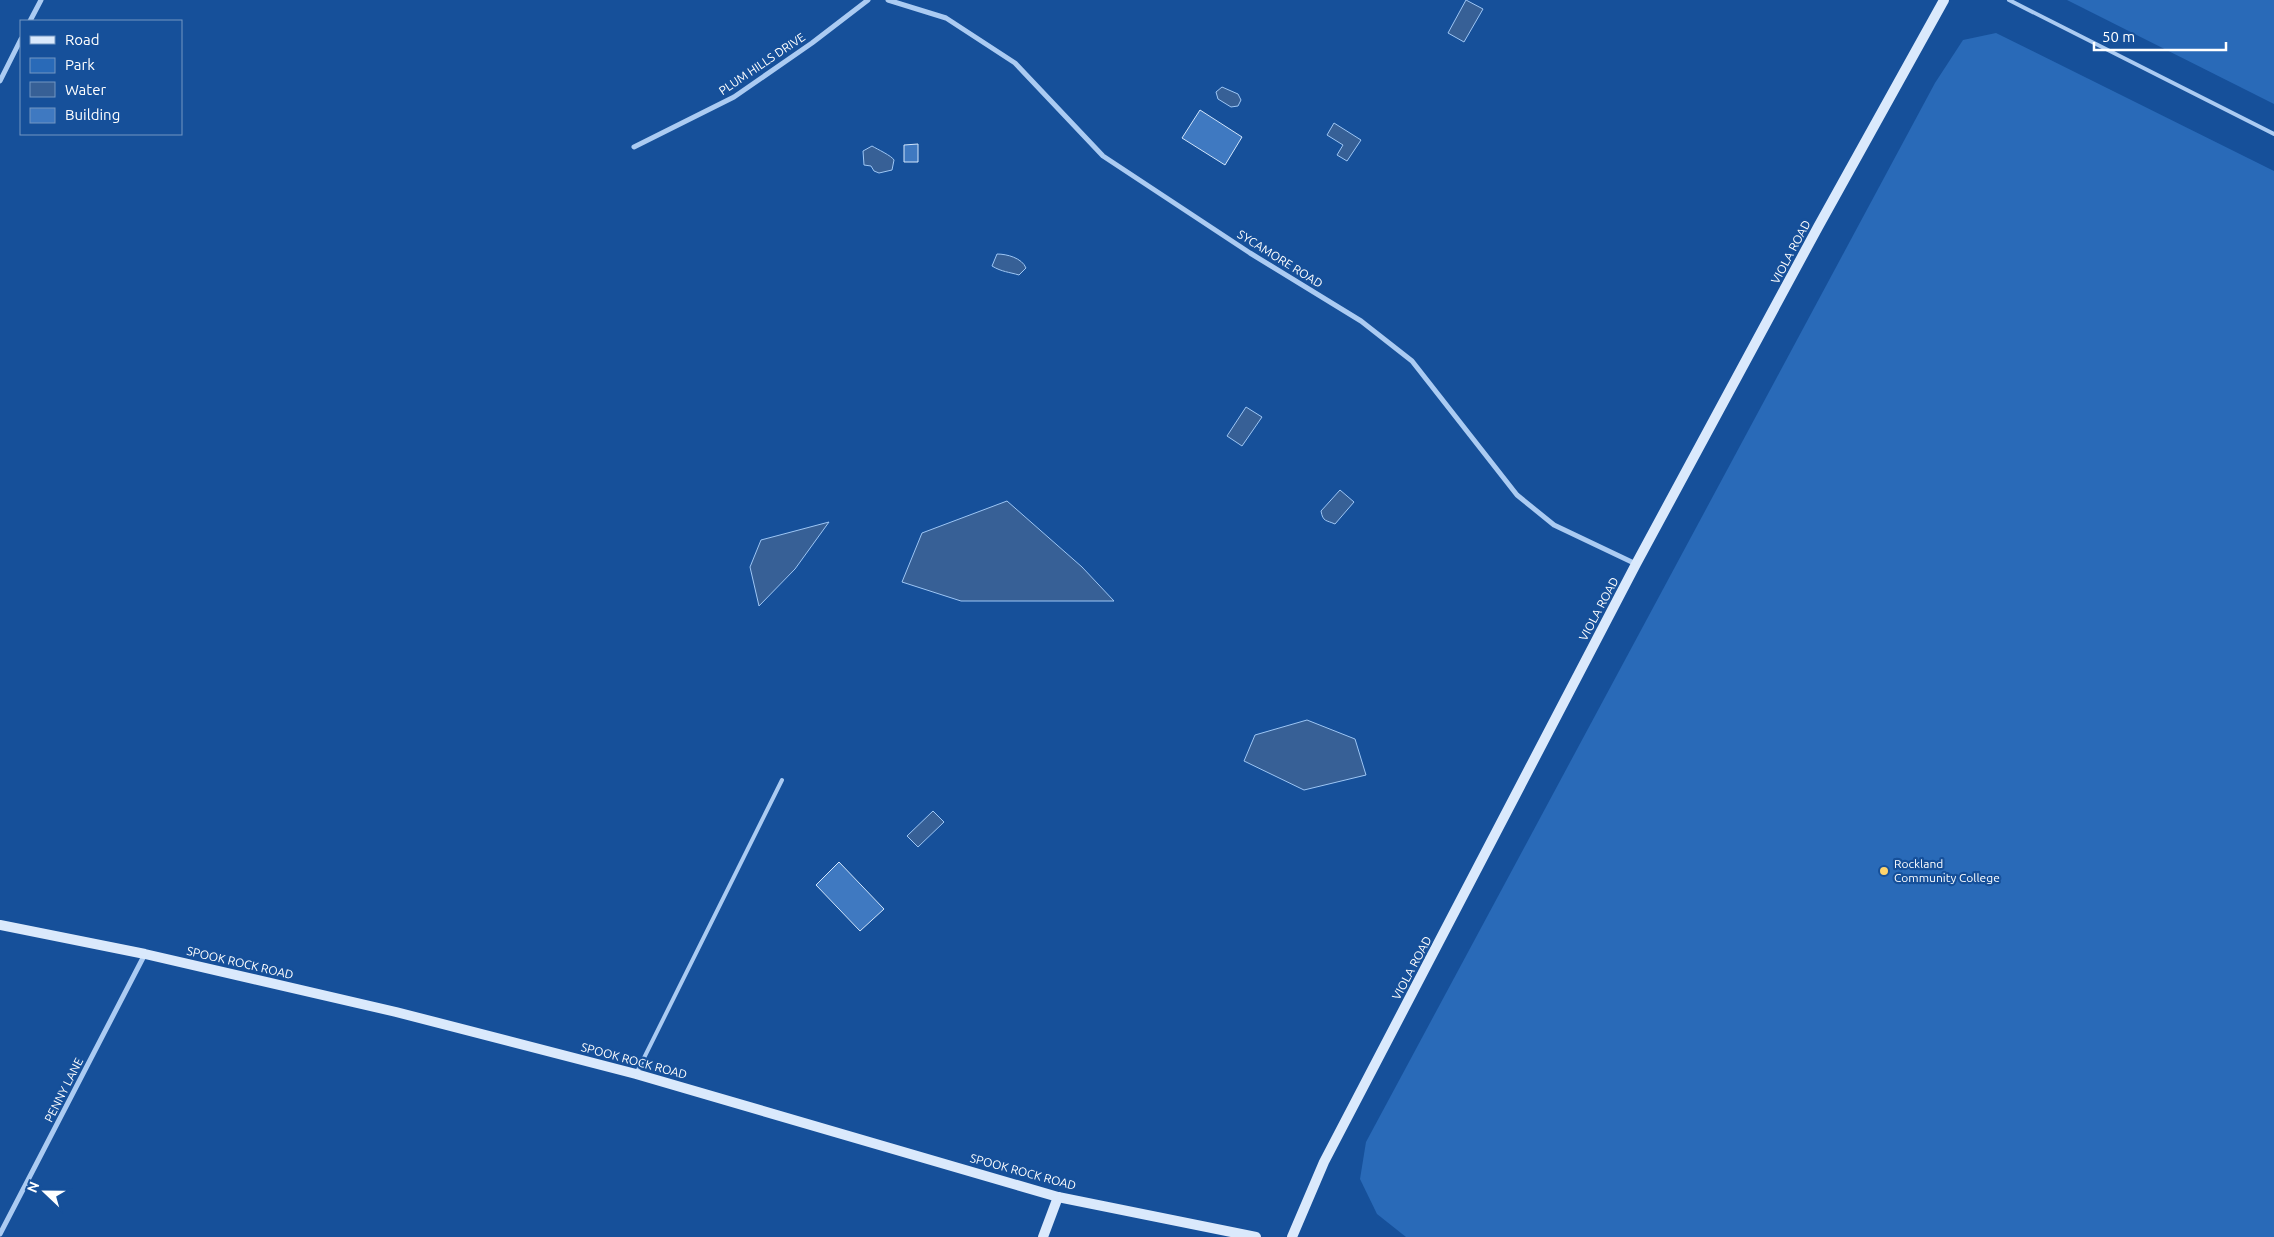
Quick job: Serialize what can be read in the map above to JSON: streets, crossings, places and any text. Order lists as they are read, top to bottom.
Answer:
{
  "streets": {
    "street": [
      "PLUM HILLS DRIVE",
      "VIOLA ROAD",
      "SYCAMORE ROAD",
      "SPOOK ROCK ROAD",
      "PENNY LANE"
    ]
  },
  "crossings": [
    ["VIOLA ROAD", "SYCAMORE ROAD"],
    ["SPOOK ROCK ROAD", "PENNY LANE"]
  ],
  "places": ["Rockland Community College"],
  "legend": [
    "Road",
    "Park",
    "Water",
    "Building"
  ],
  "scale_bar": "50 m",
  "north": "left"
}
